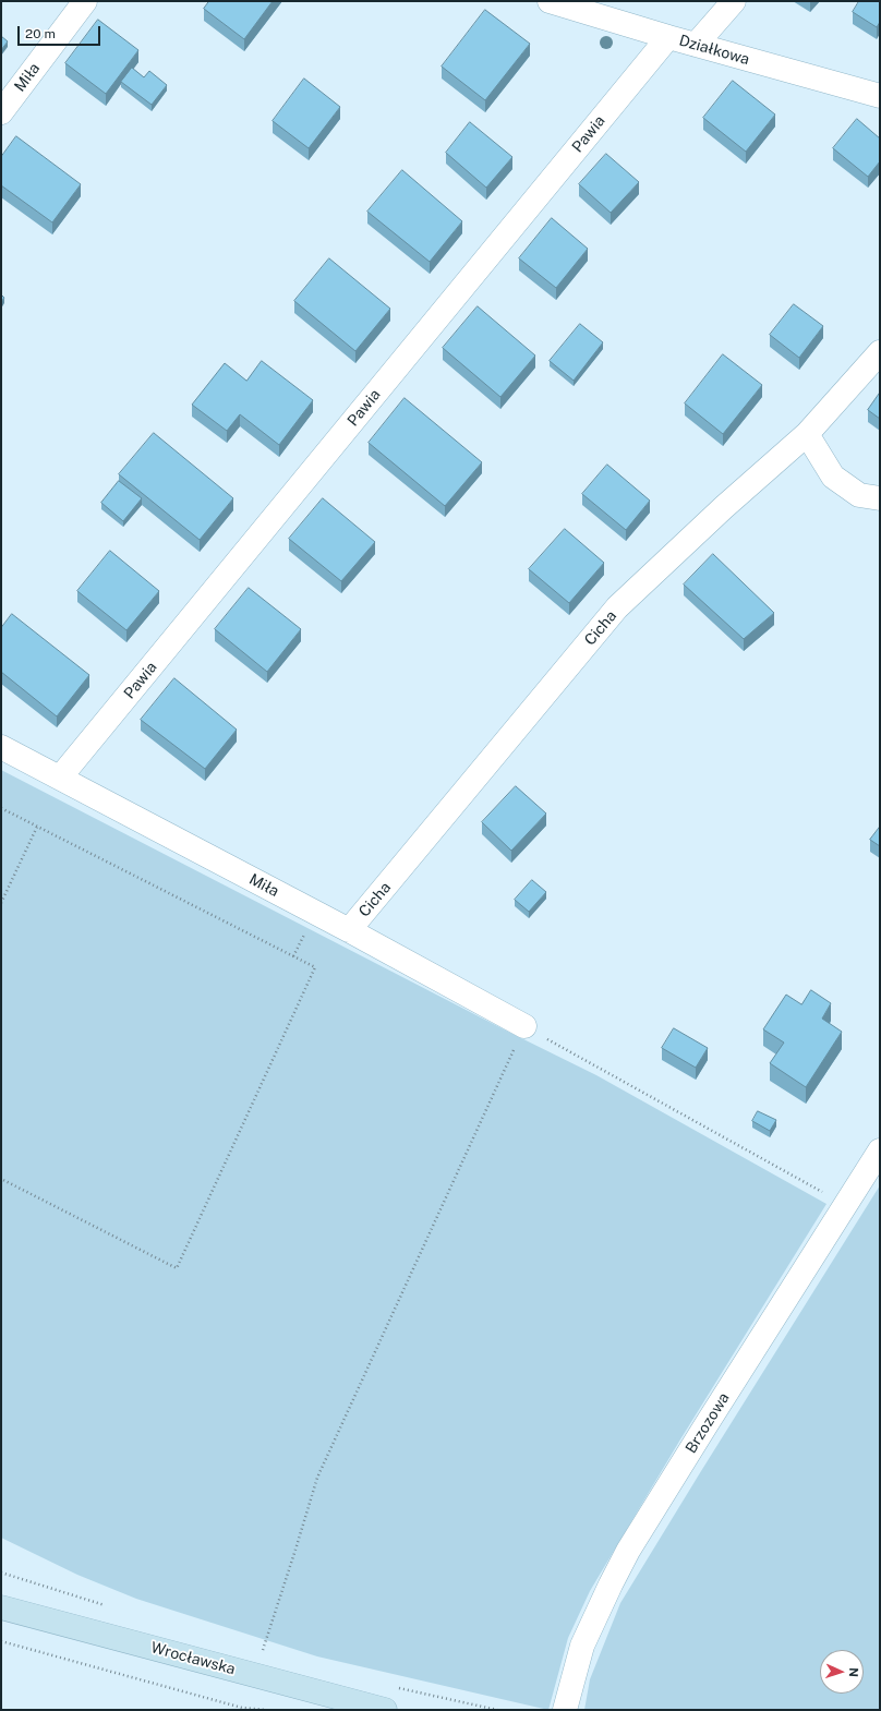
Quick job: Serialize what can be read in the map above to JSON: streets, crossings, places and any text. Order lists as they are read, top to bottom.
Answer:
{
  "streets": {
    "main road": ["Wrocławska"],
    "street": [
      "Działkowa",
      "Miła",
      "Pawia",
      "Cicha",
      "Brzozowa"
    ]
  },
  "crossings": [
    ["Działkowa", "Pawia"],
    ["Miła", "Pawia"],
    ["Miła", "Cicha"]
  ],
  "scale_bar": "20 m",
  "north": "right"
}
